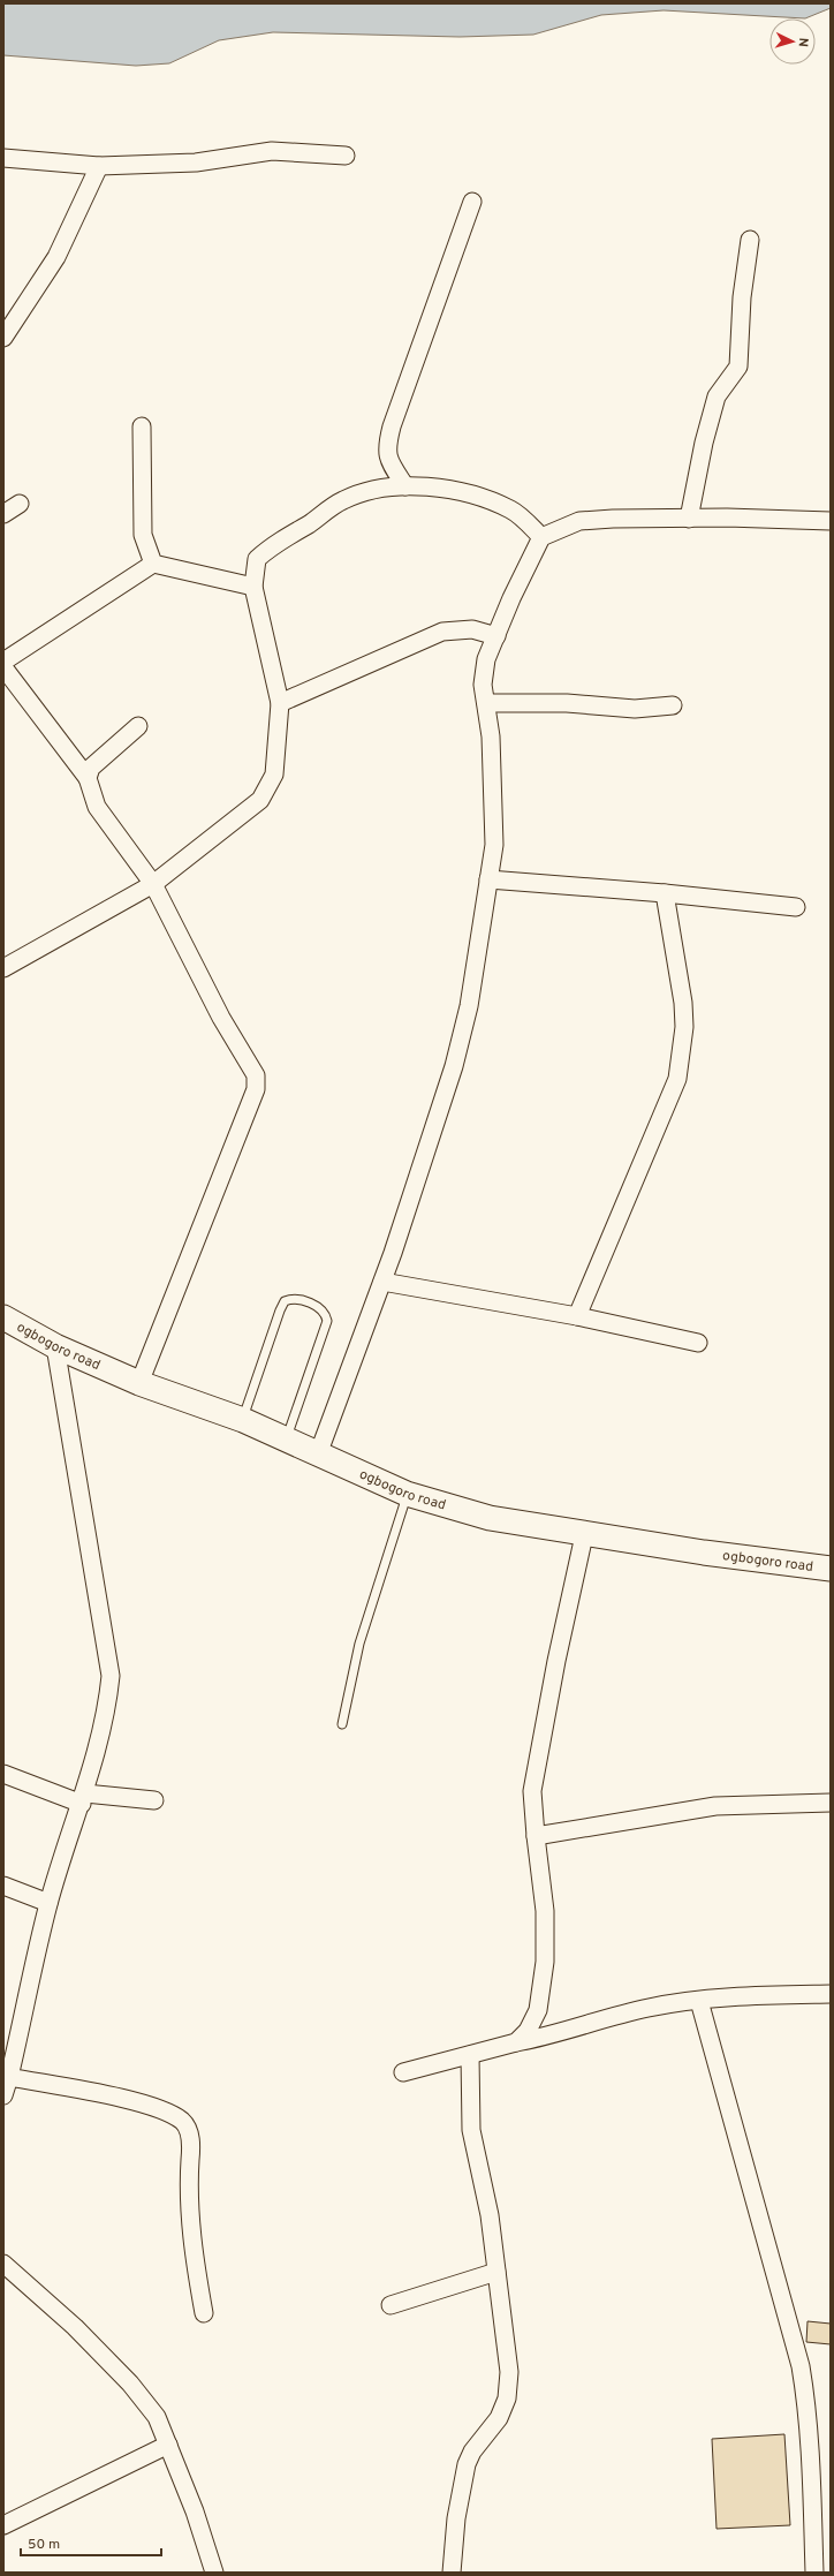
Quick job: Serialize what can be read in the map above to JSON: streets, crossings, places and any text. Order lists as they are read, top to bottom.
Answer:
{
  "streets": {
    "street": ["ogbogoro road"]
  },
  "scale_bar": "50 m",
  "north": "right"
}
